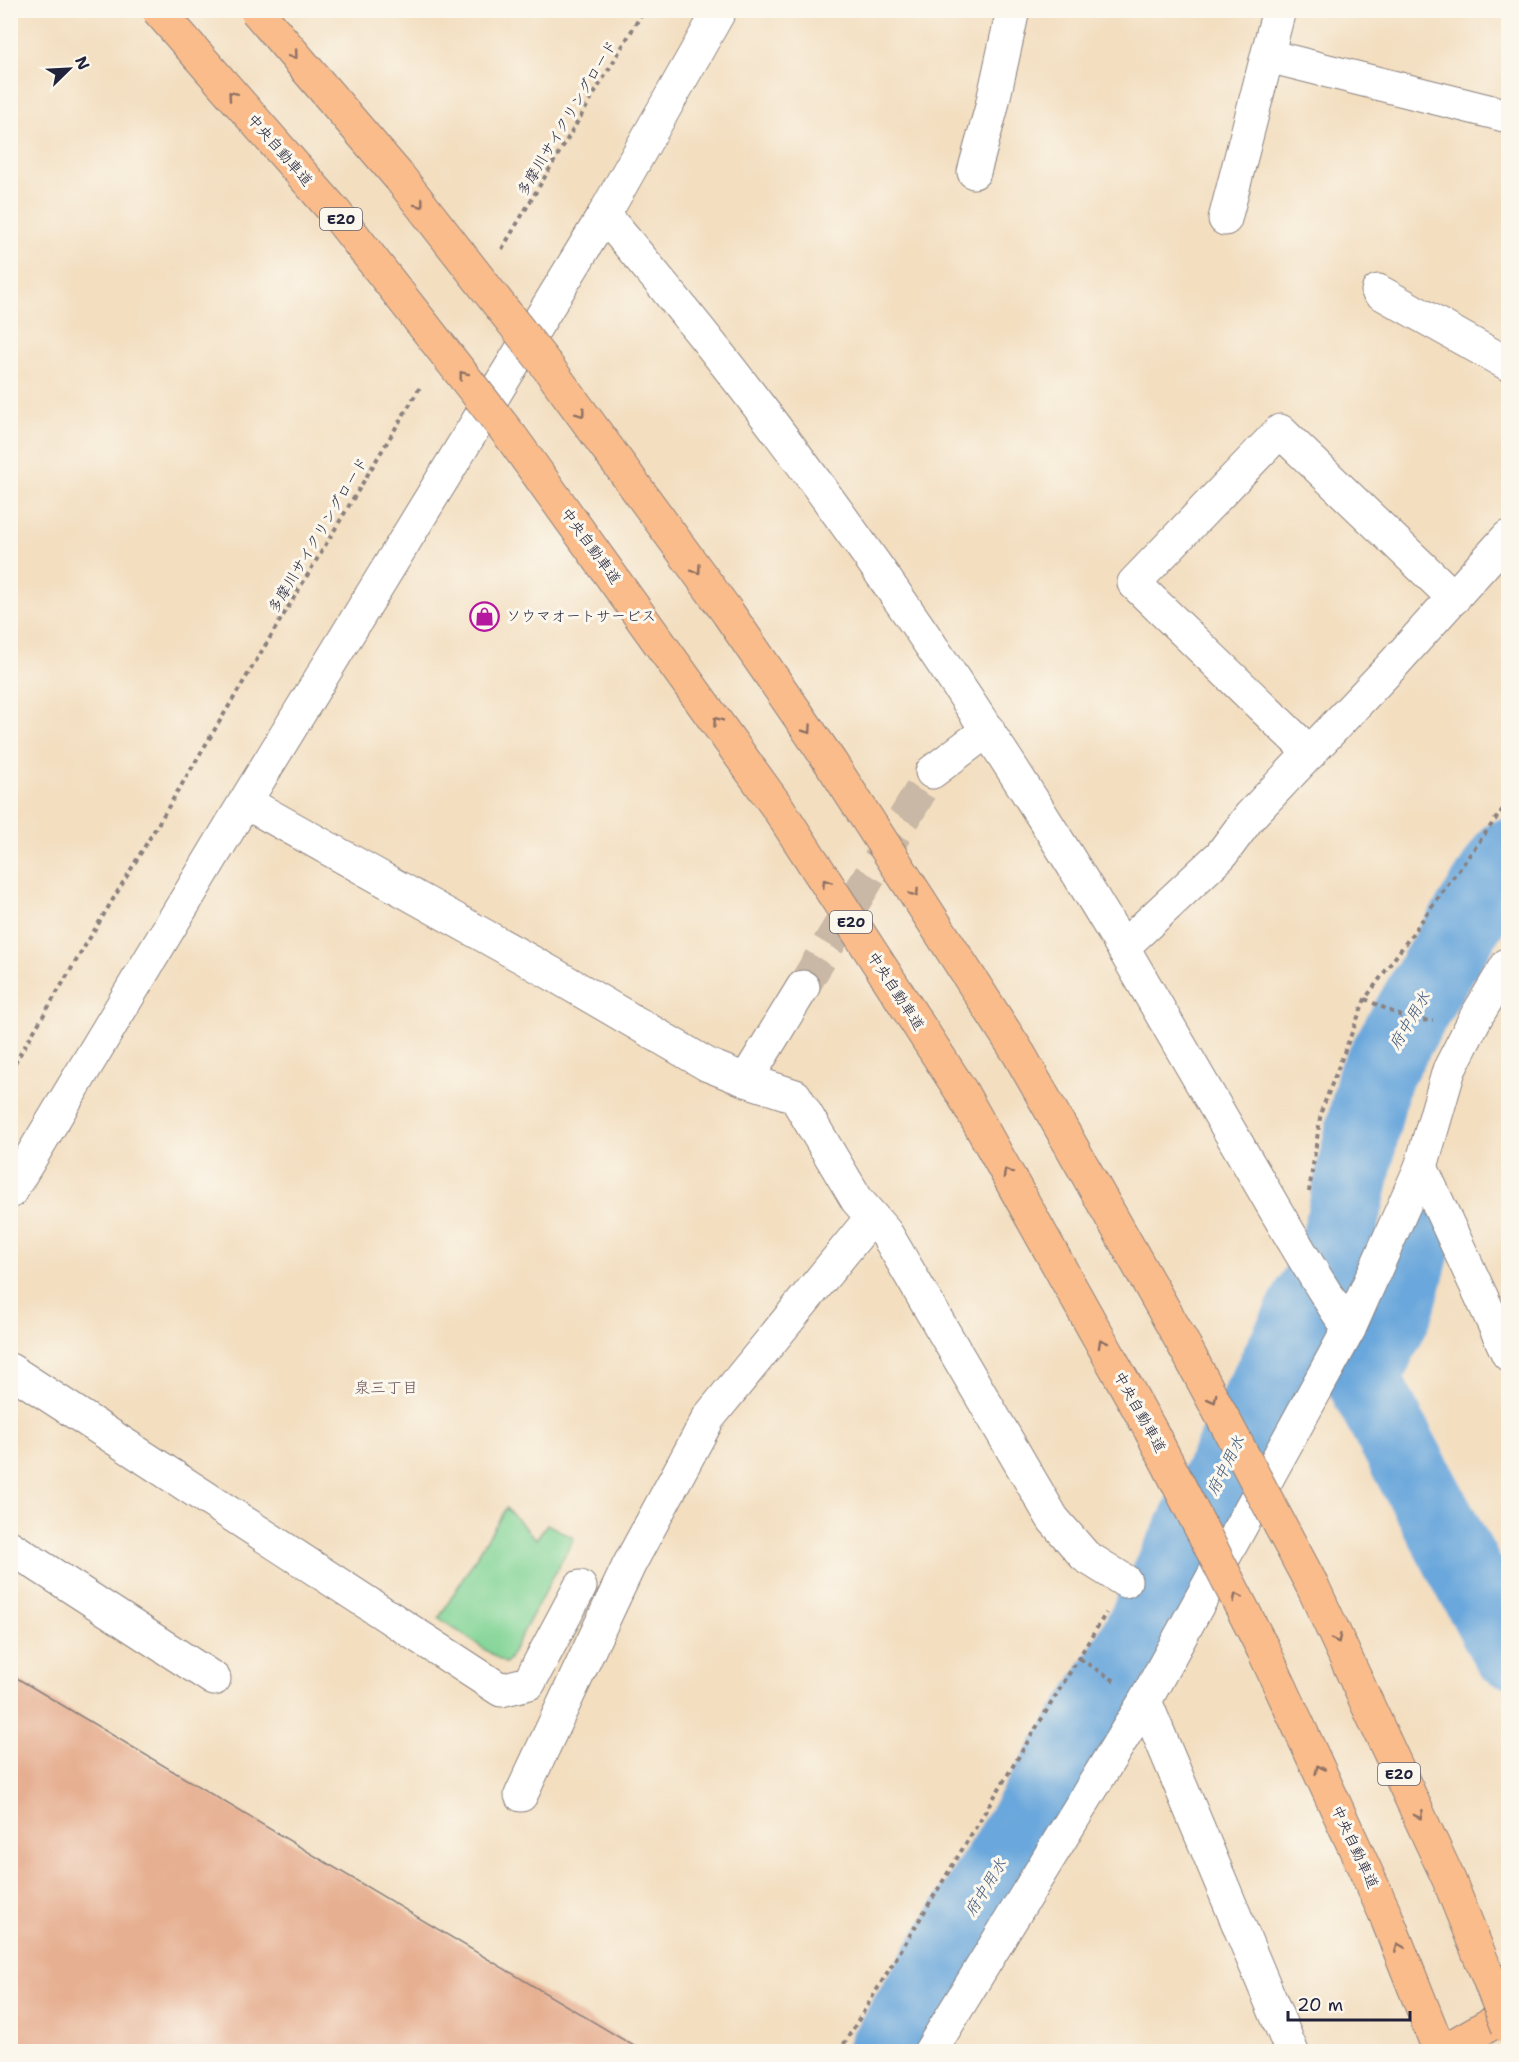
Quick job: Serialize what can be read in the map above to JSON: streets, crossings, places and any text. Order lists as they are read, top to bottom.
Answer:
{
  "streets": {
    "main road": ["中央自動車道", "E20"],
    "path": ["多摩川サイクリングロード"]
  },
  "districts": ["泉三丁目"],
  "water": ["府中用水"],
  "places": {
    "shop": ["ソウマオートサービス"]
  },
  "scale_bar": "20 m",
  "north": "top right"
}
